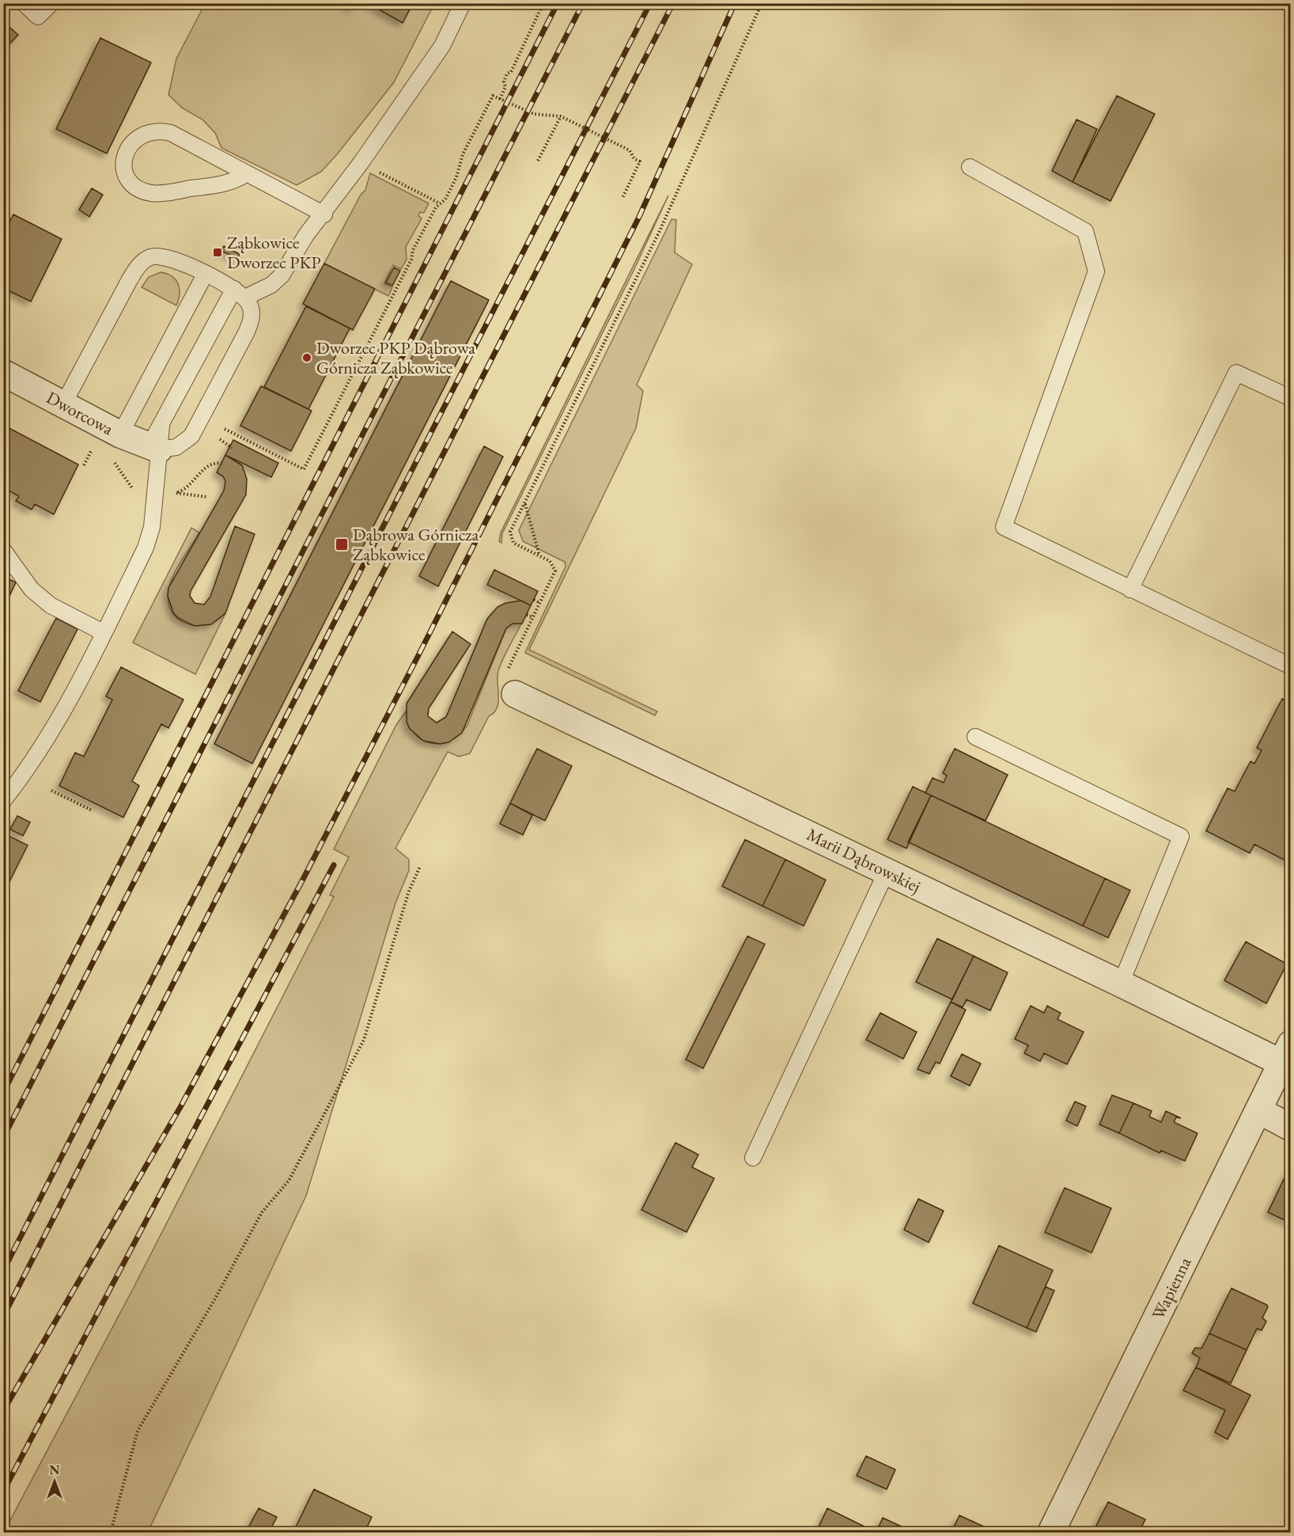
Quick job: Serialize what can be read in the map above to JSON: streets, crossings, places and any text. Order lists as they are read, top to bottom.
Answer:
{
  "streets": {
    "street": ["Dworcowa", "Marii Dąbrowskiej", "Wapienna"]
  },
  "crossings": [
    ["Marii Dąbrowskiej", "Wapienna"]
  ],
  "places": {
    "transit": ["Ząbkowice Dworzec PKP", "Dąbrowa Górnicza Ząbkowice"],
    "other": ["Dworzec PKP Dąbrowa Górnicza Ząbkowice"]
  },
  "north": "top"
}
